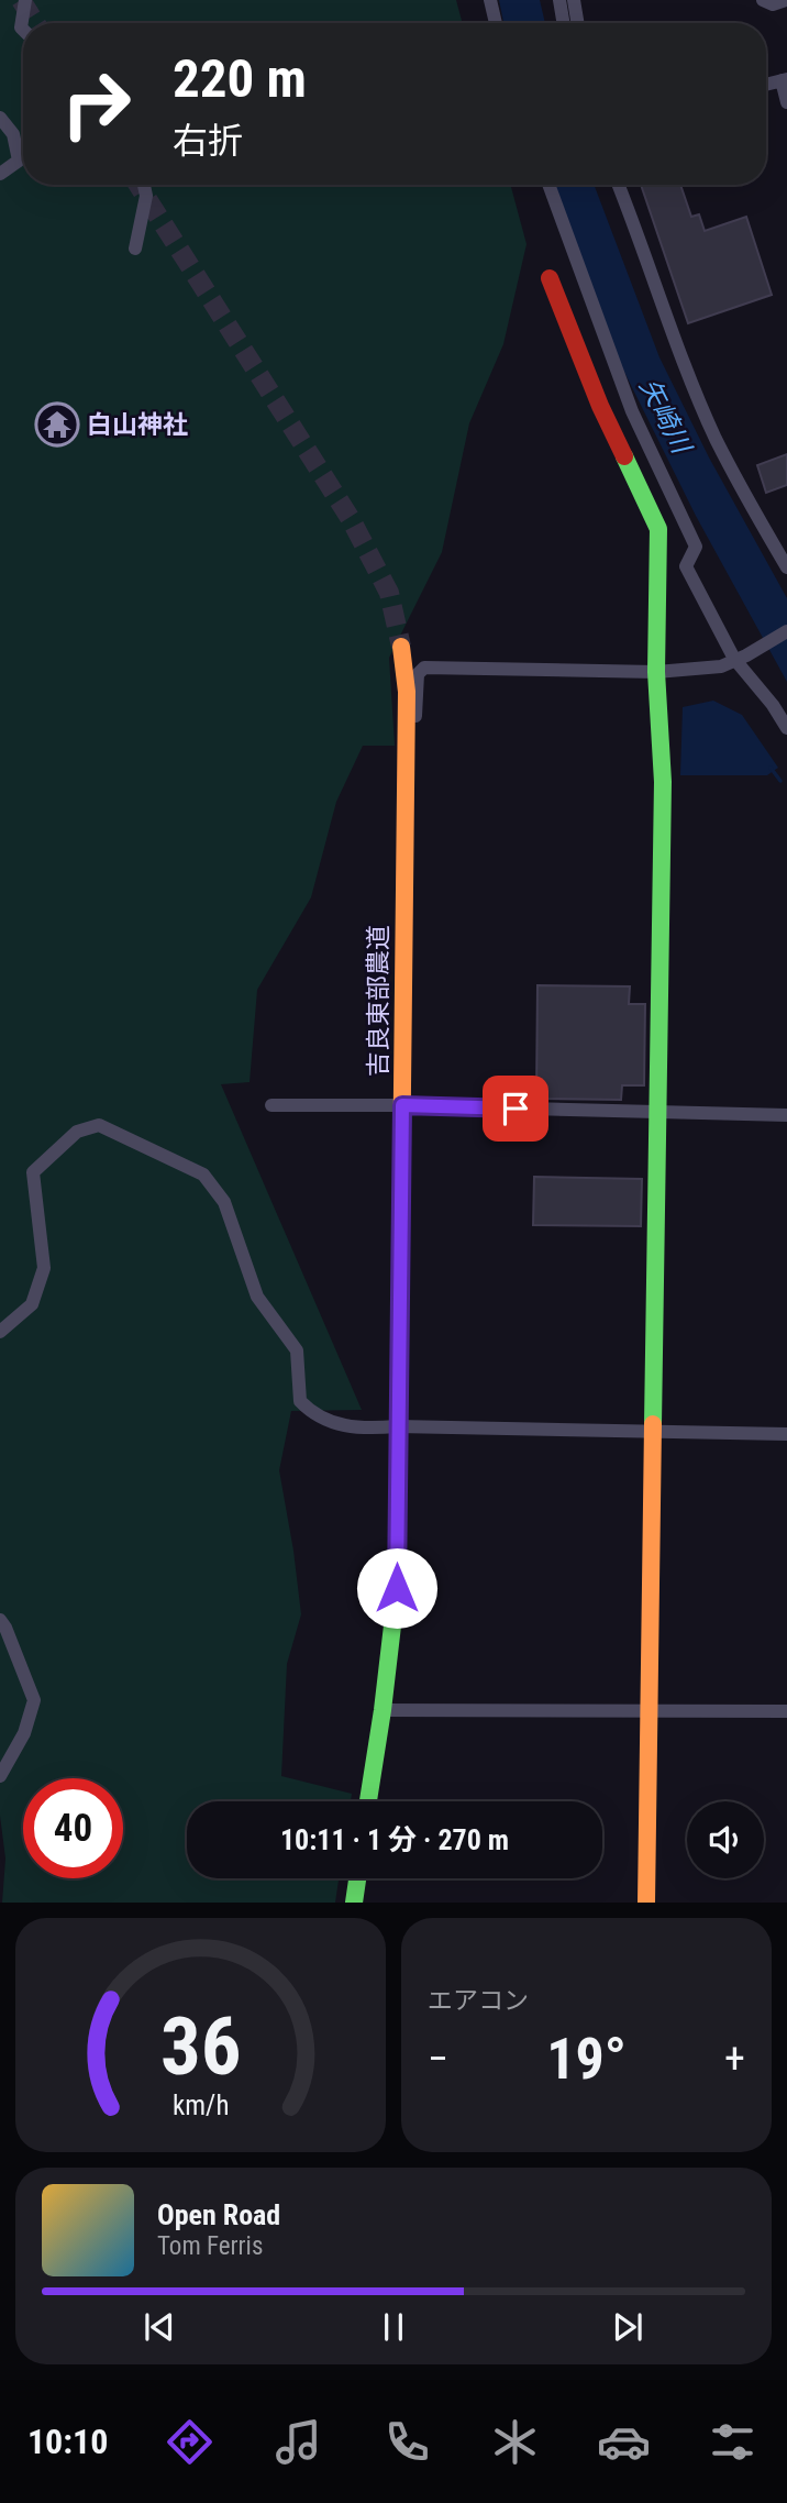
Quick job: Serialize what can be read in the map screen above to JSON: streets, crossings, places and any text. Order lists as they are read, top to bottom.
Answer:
{
  "streets": {
    "street": ["吉良東部農道"]
  },
  "water": ["矢崎川"],
  "places": {
    "temple": ["白山神社"]
  },
  "page": {
    "turn": ["220 m", "右折"],
    "limit": "40",
    "trip": "10:11 · 1 分 · 270 m",
    "tile": "エアコン",
    "heat": ["−", "19°", "+"],
    "song": ["Open Road", "Tom Ferris"],
    "tabs": "10:10",
    "gauge": ["36", "km/h"]
  }
}
